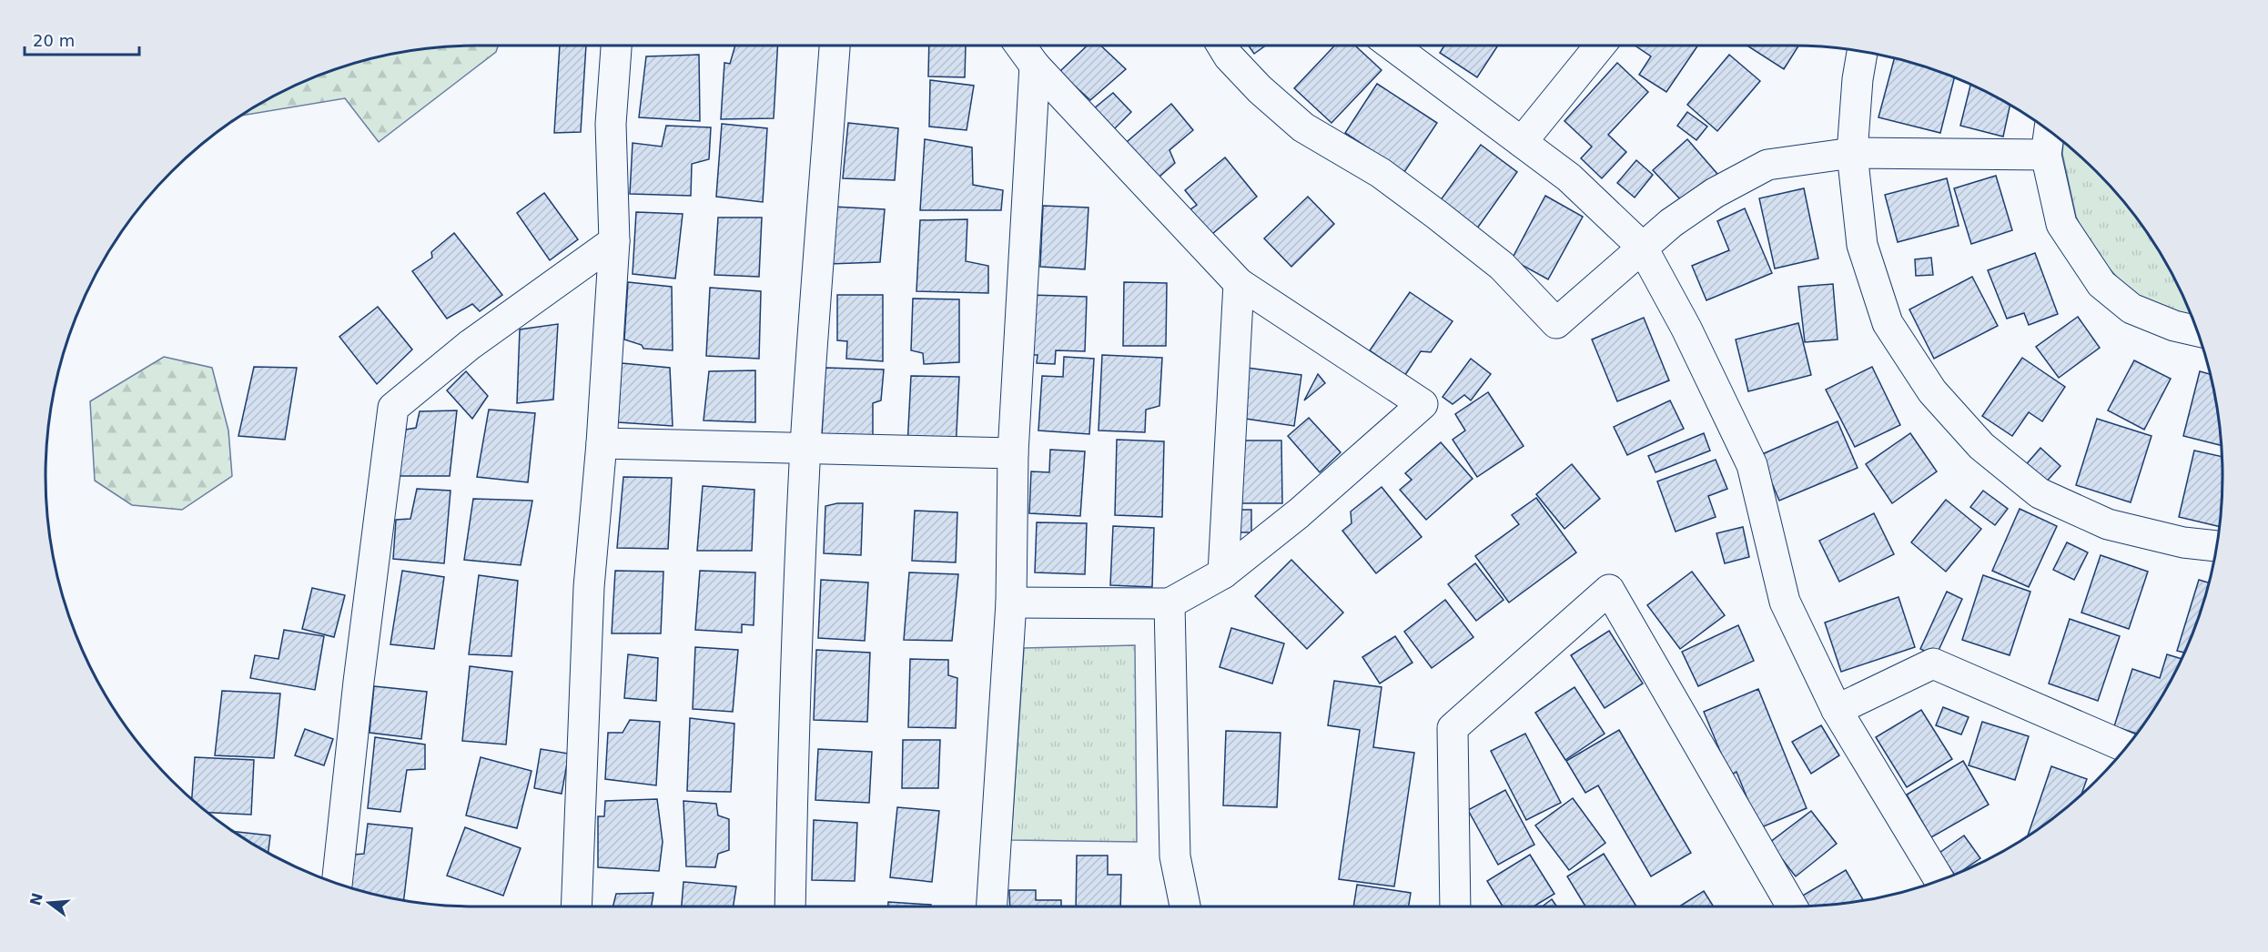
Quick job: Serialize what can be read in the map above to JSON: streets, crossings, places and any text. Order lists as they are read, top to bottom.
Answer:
{
  "scale_bar": "20 m",
  "north": "left"
}
